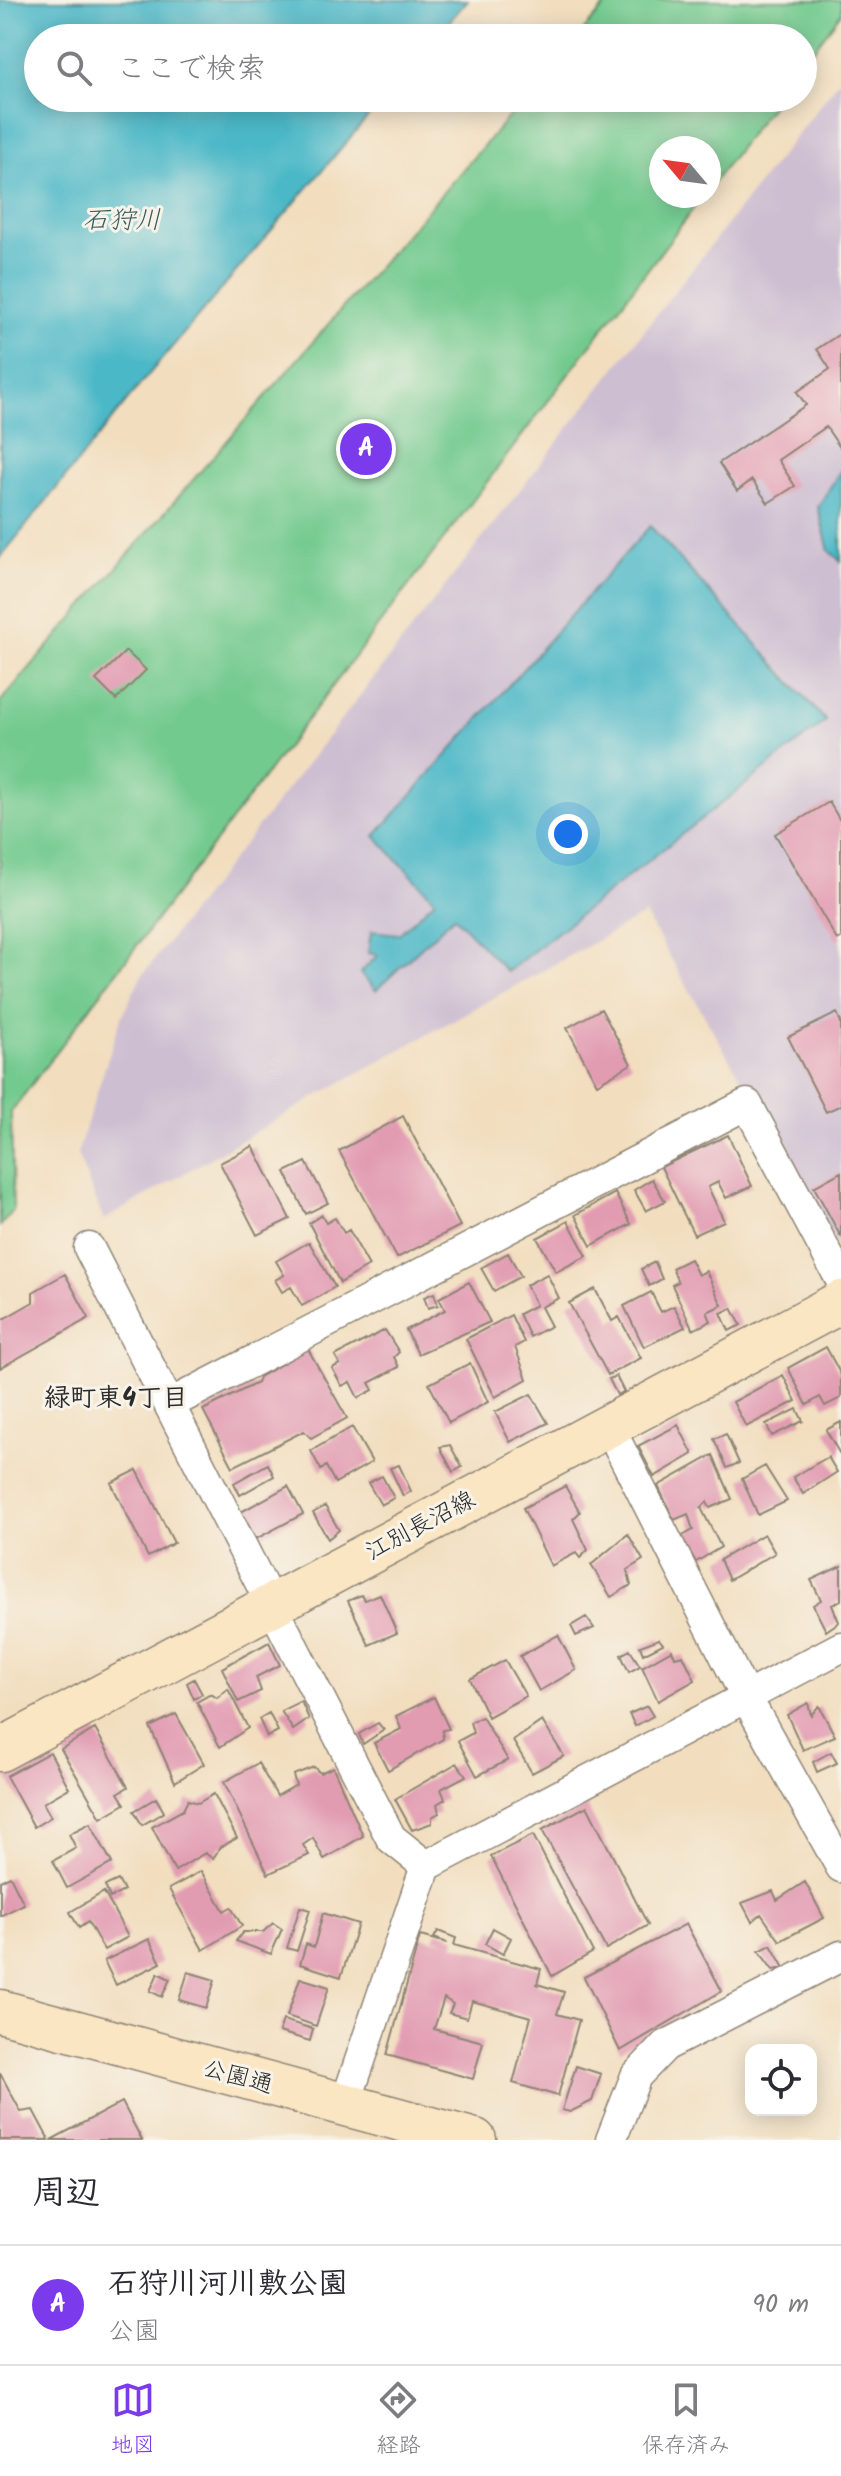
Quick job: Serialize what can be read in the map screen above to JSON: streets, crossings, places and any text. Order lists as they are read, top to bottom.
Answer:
{
  "streets": {
    "main road": ["江別長沼線", "公園通"]
  },
  "districts": ["緑町東4丁目"],
  "water": ["石狩川"],
  "north": "top left",
  "page": {
    "search": "ここで検索",
    "pins": "A",
    "heading": "周辺",
    "list": [
      {
        "mark": "A",
        "name": "石狩川河川敷公園",
        "note": "公園",
        "value": "90 m"
      }
    ],
    "nav": ["地図", "経路", "保存済み"]
  }
}
